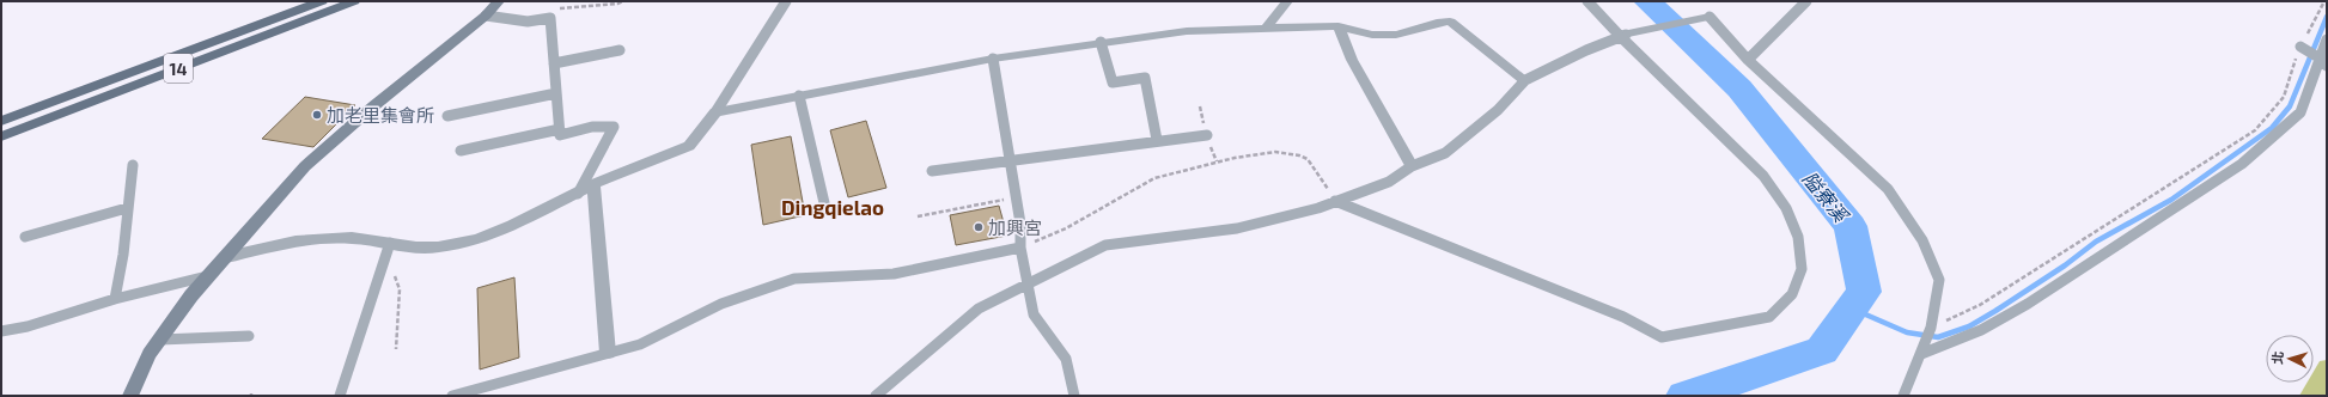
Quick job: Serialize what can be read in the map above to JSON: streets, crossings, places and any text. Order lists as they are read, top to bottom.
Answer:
{
  "streets": {
    "main road": ["14"]
  },
  "districts": ["Dingqielao"],
  "water": ["隘寮溪"],
  "places": ["加老里集會所", "加興宮"],
  "north": "left"
}
